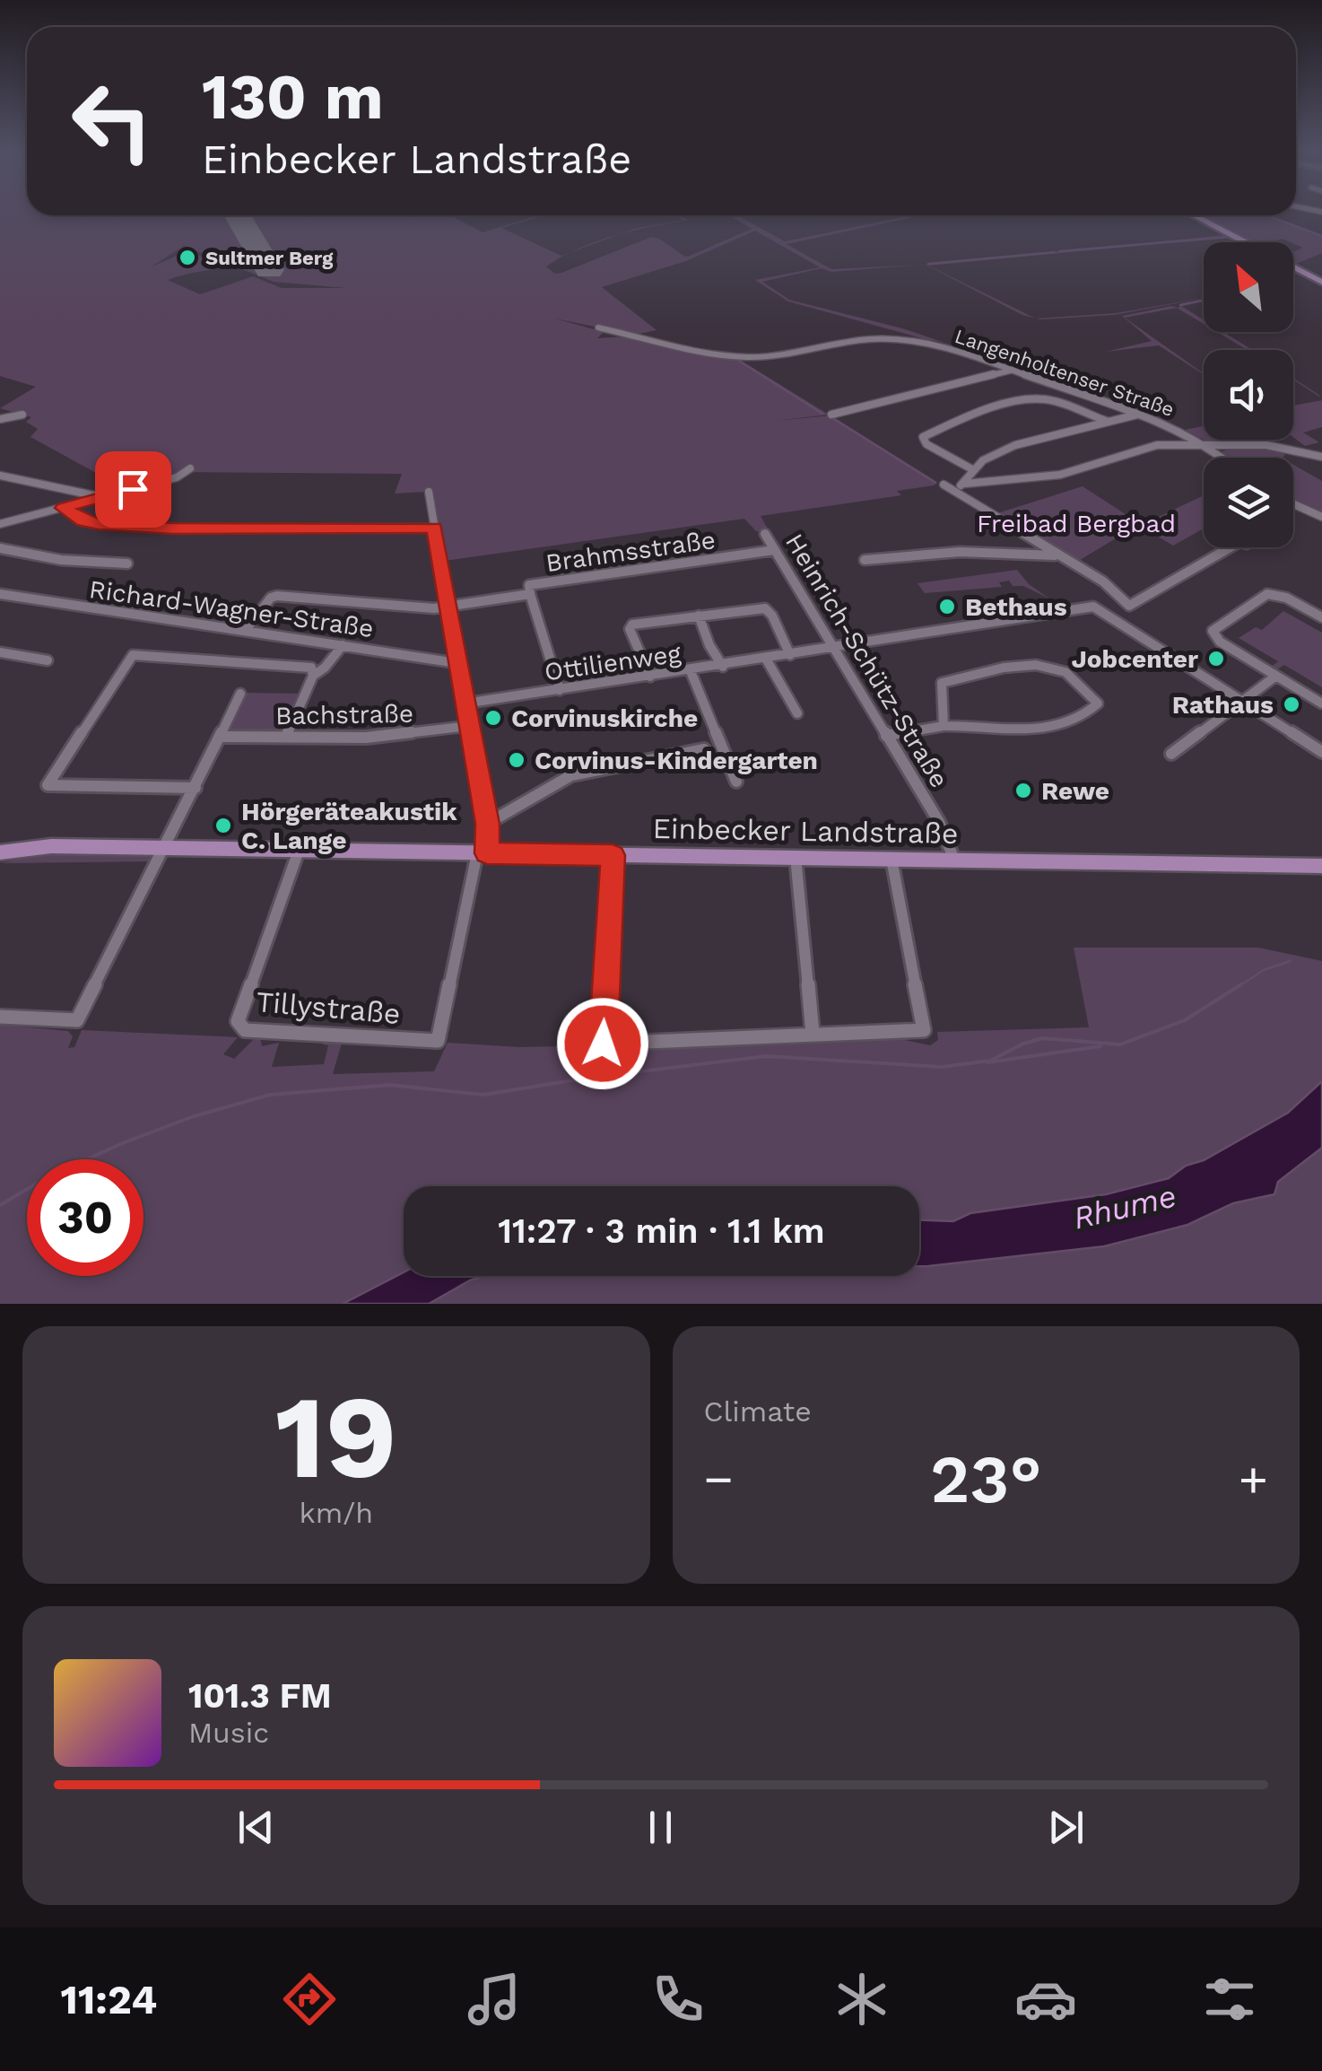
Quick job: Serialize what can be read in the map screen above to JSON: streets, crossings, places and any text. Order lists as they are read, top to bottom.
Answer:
{
  "streets": {
    "main road": ["Einbecker Landstraße"],
    "street": [
      "Langenholtenser Straße",
      "Brahmsstraße",
      "Richard-Wagner-Straße",
      "Heinrich-Schütz-Straße",
      "Ottilienweg",
      "Bachstraße",
      "Tillystraße"
    ]
  },
  "crossings": [
    ["Brahmsstraße", "Richard-Wagner-Straße"],
    ["Brahmsstraße", "Heinrich-Schütz-Straße"],
    ["Heinrich-Schütz-Straße", "Ottilienweg"],
    ["Heinrich-Schütz-Straße", "Einbecker Landstraße"],
    ["Einbecker Landstraße", "Tillystraße"]
  ],
  "water": ["Rhume"],
  "parks": ["Freibad Bergbad"],
  "places": [
    "Sultmer Berg",
    "Bethaus",
    "Jobcenter",
    "Rathaus",
    "Corvinuskirche",
    "Corvinus-Kindergarten",
    "Rewe",
    "Hörgeräteakustik C. Lange"
  ],
  "north": "top left",
  "page": {
    "turn": ["130 m", "Einbecker Landstraße"],
    "limit": "30",
    "trip": "11:27 · 3 min · 1.1 km",
    "tile": [
      ["19", "km/h"],
      "Climate"
    ],
    "heat": ["−", "23°", "+"],
    "song": ["101.3 FM", "Music"],
    "tabs": "11:24"
  }
}
